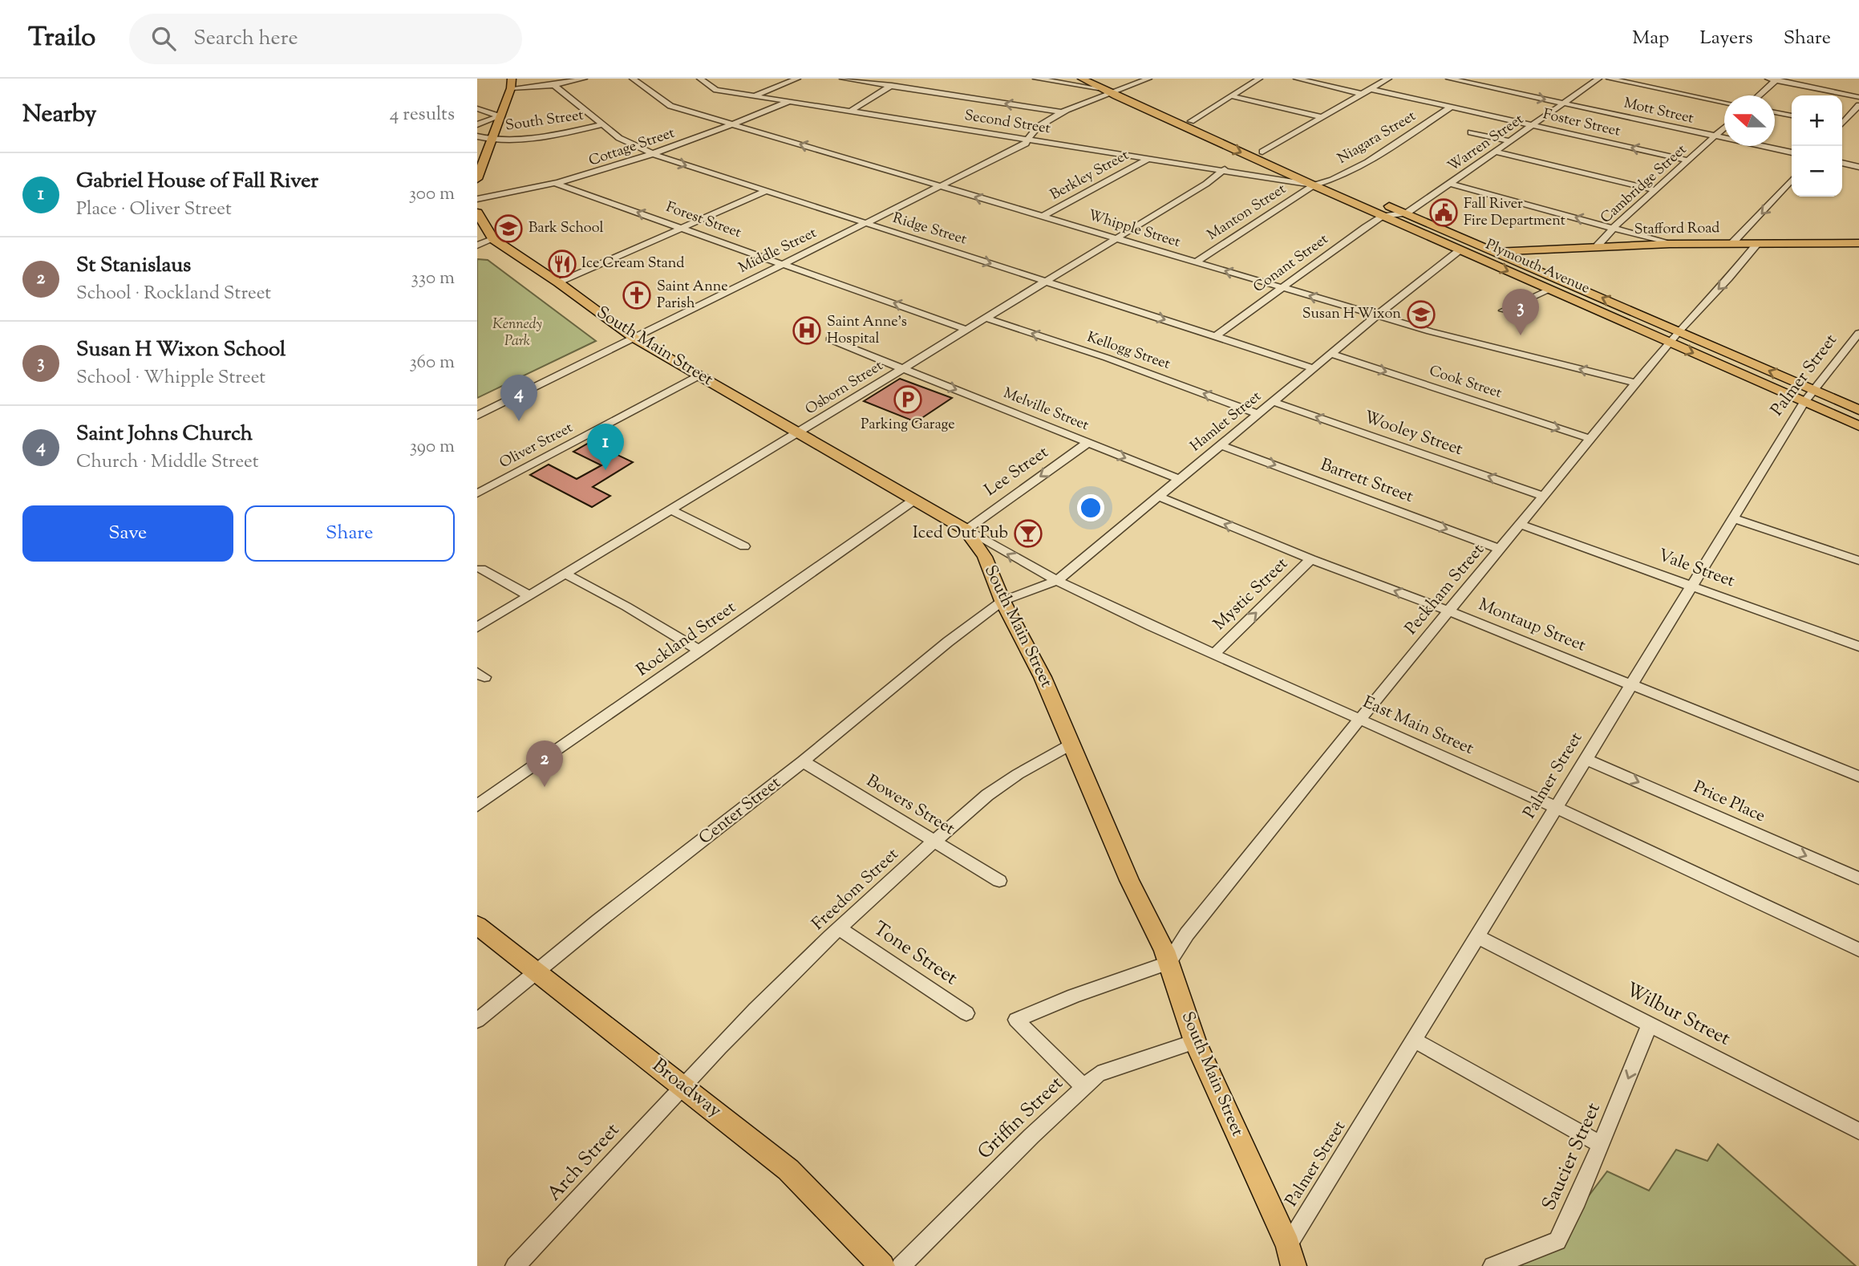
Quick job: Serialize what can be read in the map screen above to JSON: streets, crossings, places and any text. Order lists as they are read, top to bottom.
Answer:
{
  "streets": {
    "main road": [
      "Stafford Road",
      "Plymouth Avenue",
      "South Main Street",
      "Broadway"
    ],
    "street": [
      "Mott Street",
      "South Street",
      "Second Street",
      "Foster Street",
      "Niagara Street",
      "Warren Street",
      "Cottage Street",
      "Berkley Street",
      "Cambridge Street",
      "Manton Street",
      "Forest Street",
      "Ridge Street",
      "Whipple Street",
      "Middle Street",
      "Conant Street",
      "Kellogg Street",
      "Palmer Street",
      "Cook Street",
      "Osborn Street",
      "Melville Street",
      "Hamlet Street",
      "Wooley Street",
      "Oliver Street",
      "Lee Street",
      "Barrett Street",
      "Vale Street",
      "Peckham Street",
      "Mystic Street",
      "Montaup Street",
      "Rockland Street",
      "East Main Street",
      "Price Place",
      "Bowers Street",
      "Center Street",
      "Freedom Street",
      "Tone Street",
      "Wilbur Street",
      "Griffin Street",
      "Saucier Street",
      "Arch Street"
    ]
  },
  "crossings": [
    ["Mott Street", "Warren Street"],
    ["Mott Street", "Cambridge Street"],
    ["South Street", "Ridge Street"],
    ["Second Street", "Niagara Street"],
    ["Second Street", "Cottage Street"],
    ["Second Street", "Berkley Street"],
    ["Second Street", "Manton Street"],
    ["Second Street", "Middle Street"],
    ["Second Street", "Plymouth Avenue"],
    ["Second Street", "Osborn Street"],
    ["Foster Street", "Niagara Street"],
    ["Foster Street", "Warren Street"],
    ["Foster Street", "Cambridge Street"],
    ["Niagara Street", "Manton Street"],
    ["Niagara Street", "Plymouth Avenue"],
    ["Warren Street", "Conant Street"],
    ["Warren Street", "Plymouth Avenue"],
    ["Cottage Street", "Forest Street"],
    ["Cottage Street", "Ridge Street"],
    ["Cottage Street", "Whipple Street"],
    ["Berkley Street", "Whipple Street"],
    ["Cambridge Street", "Stafford Road"],
    ["Manton Street", "Whipple Street"],
    ["Manton Street", "Plymouth Avenue"],
    ["Forest Street", "Middle Street"],
    ["Forest Street", "Osborn Street"],
    ["Ridge Street", "Middle Street"],
    ["Ridge Street", "Conant Street"],
    ["Ridge Street", "Osborn Street"],
    ["Ridge Street", "Hamlet Street"],
    ["Whipple Street", "Middle Street"],
    ["Whipple Street", "Conant Street"],
    ["Whipple Street", "Osborn Street"],
    ["Whipple Street", "Hamlet Street"],
    ["Whipple Street", "Peckham Street"],
    ["Stafford Road", "Plymouth Avenue"],
    ["Stafford Road", "Peckham Street"],
    ["Middle Street", "Plymouth Avenue"],
    ["Middle Street", "South Main Street"],
    ["Conant Street", "Plymouth Avenue"],
    ["Plymouth Avenue", "Palmer Street"],
    ["Plymouth Avenue", "Hamlet Street"],
    ["Plymouth Avenue", "Peckham Street"],
    ["South Main Street", "Palmer Street"],
    ["South Main Street", "Osborn Street"],
    ["South Main Street", "Hamlet Street"],
    ["South Main Street", "Oliver Street"],
    ["South Main Street", "Lee Street"],
    ["South Main Street", "Peckham Street"],
    ["South Main Street", "Rockland Street"],
    ["South Main Street", "East Main Street"],
    ["South Main Street", "Center Street"],
    ["South Main Street", "Freedom Street"],
    ["South Main Street", "Griffin Street"],
    ["Kellogg Street", "Osborn Street"],
    ["Kellogg Street", "Hamlet Street"],
    ["Palmer Street", "Vale Street"],
    ["Palmer Street", "Montaup Street"],
    ["Palmer Street", "East Main Street"],
    ["Palmer Street", "Price Place"],
    ["Palmer Street", "Wilbur Street"],
    ["Cook Street", "Hamlet Street"],
    ["Cook Street", "Peckham Street"],
    ["Osborn Street", "Melville Street"],
    ["Melville Street", "Hamlet Street"],
    ["Melville Street", "Lee Street"],
    ["Hamlet Street", "Wooley Street"],
    ["Hamlet Street", "Barrett Street"],
    ["Hamlet Street", "Montaup Street"],
    ["Hamlet Street", "East Main Street"],
    ["Hamlet Street", "Center Street"],
    ["Wooley Street", "Peckham Street"],
    ["Lee Street", "East Main Street"],
    ["Barrett Street", "Peckham Street"],
    ["Vale Street", "Peckham Street"],
    ["Peckham Street", "Montaup Street"],
    ["Peckham Street", "East Main Street"],
    ["Mystic Street", "Montaup Street"],
    ["Mystic Street", "East Main Street"],
    ["Bowers Street", "Center Street"],
    ["Bowers Street", "Freedom Street"],
    ["Center Street", "Broadway"],
    ["Freedom Street", "Tone Street"],
    ["Freedom Street", "Broadway"],
    ["Freedom Street", "Arch Street"],
    ["Wilbur Street", "Saucier Street"],
    ["Broadway", "Arch Street"]
  ],
  "one_way": [
    "Forest Street",
    "Ridge Street",
    "Whipple Street",
    "Kellogg Street",
    "Cook Street",
    "Melville Street",
    "Wooley Street",
    "Lee Street",
    "Barrett Street",
    "Mystic Street",
    "Montaup Street",
    "Price Place",
    "Saucier Street"
  ],
  "parks": ["Kennedy Park"],
  "places": {
    "public building": ["Fall River Fire Department"],
    "school or university": ["Bark School", "Susan H Wixon"],
    "restaurant": ["Ice Cream Stand"],
    "church": ["Saint Anne Parish"],
    "hospital": ["Saint Anne's Hospital"],
    "parking": ["Parking Garage"],
    "bar": ["Iced Out Pub"]
  },
  "north": "left",
  "page": {
    "header": "Trailo",
    "search": "Search here",
    "nav": ["Map", "Layers", "Share"],
    "heading": ["Nearby", "4 results"],
    "map_buttons": ["+", "−"],
    "list": [
      {
        "mark": "1",
        "name": "Gabriel House of Fall River",
        "note": "Place · Oliver Street",
        "value": "300 m"
      },
      {
        "mark": "2",
        "name": "St Stanislaus",
        "note": "School · Rockland Street",
        "value": "330 m"
      },
      {
        "mark": "3",
        "name": "Susan H Wixon School",
        "note": "School · Whipple Street",
        "value": "360 m"
      },
      {
        "mark": "4",
        "name": "Saint Johns Church",
        "note": "Church · Middle Street",
        "value": "390 m"
      }
    ],
    "pins": [
      "3",
      "4",
      "1",
      "2"
    ],
    "buttons": ["Save", "Share"]
  }
}
